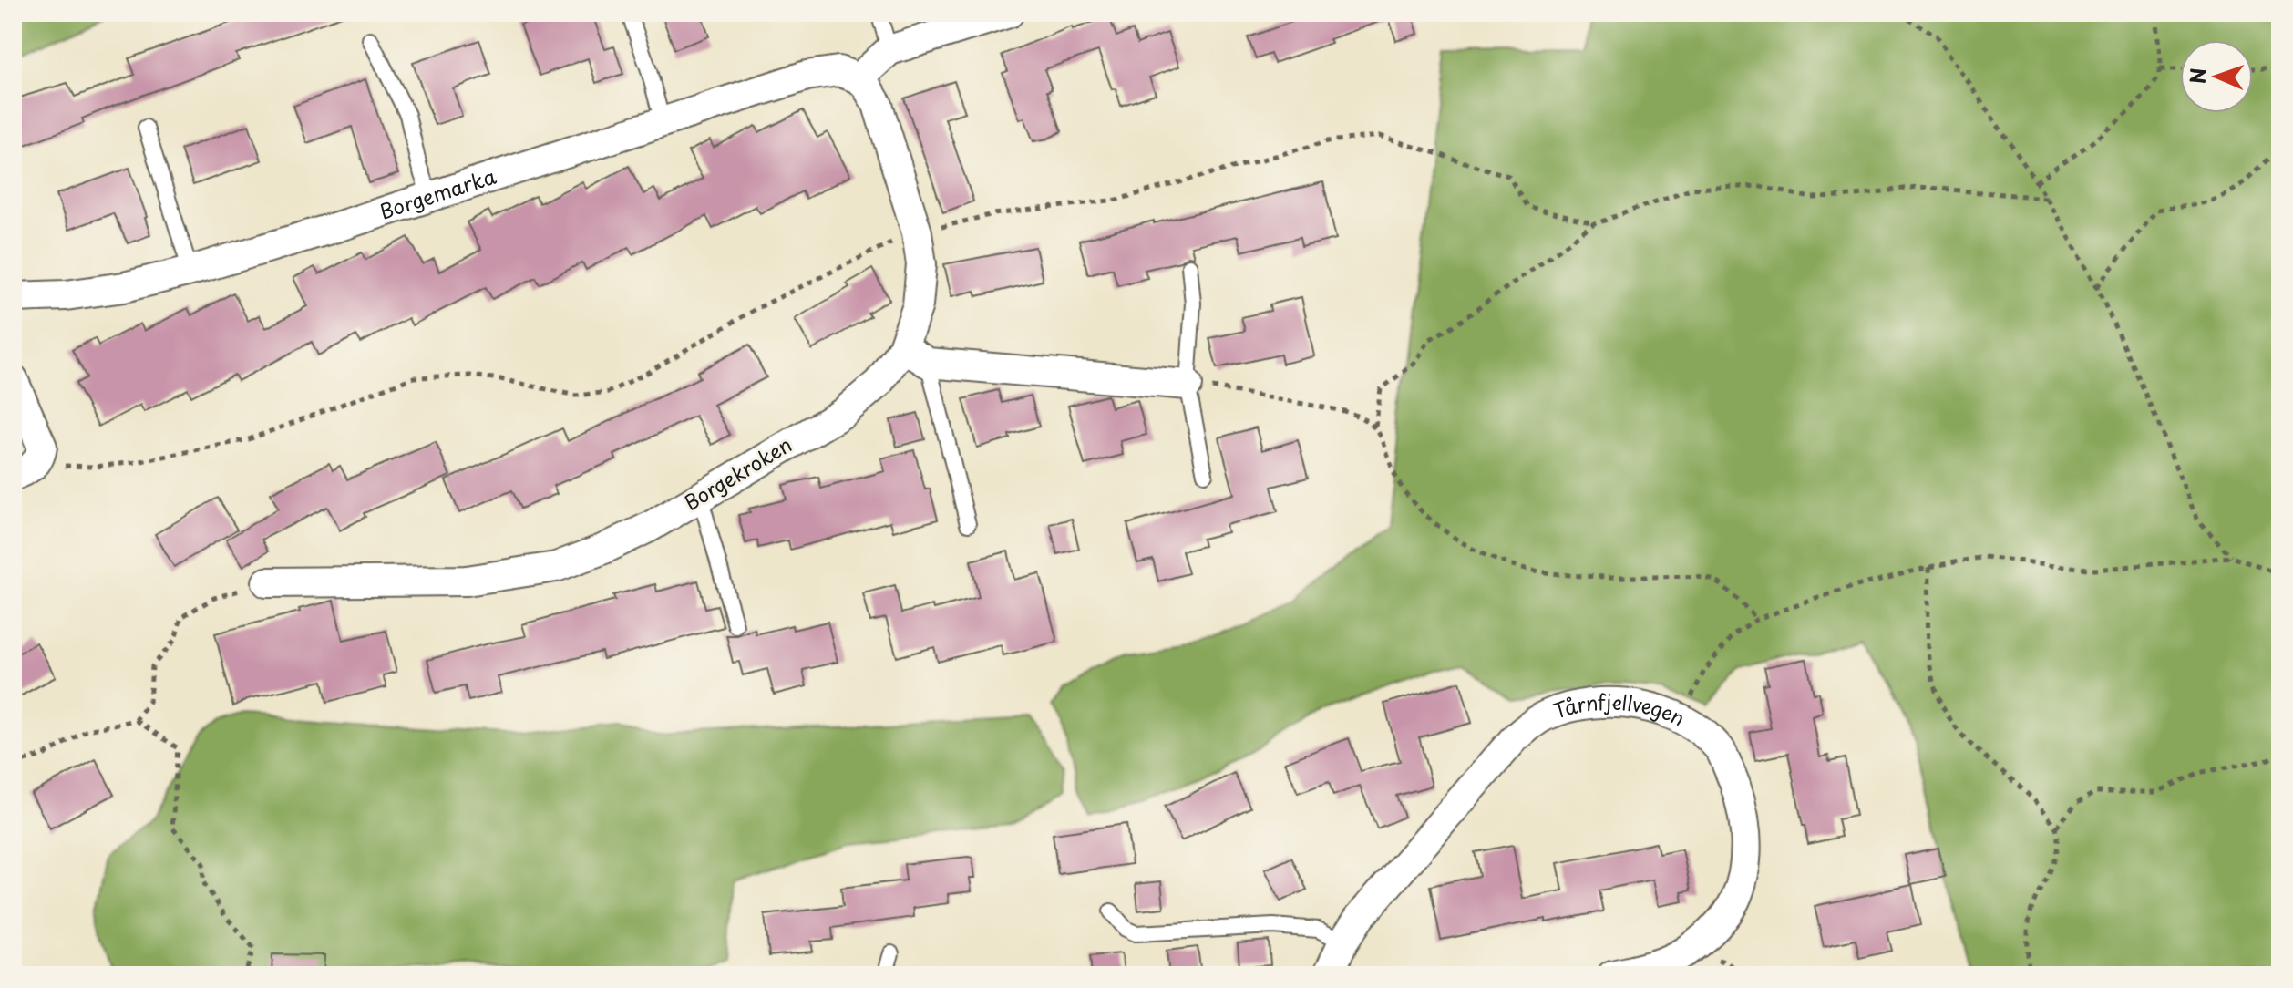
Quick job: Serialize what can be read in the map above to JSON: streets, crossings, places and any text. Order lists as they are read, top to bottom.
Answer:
{
  "streets": {
    "street": ["Borgemarka", "Borgekroken", "Tårnfjellvegen"]
  },
  "crossings": [
    ["Borgemarka", "Borgekroken"]
  ],
  "north": "left"
}
